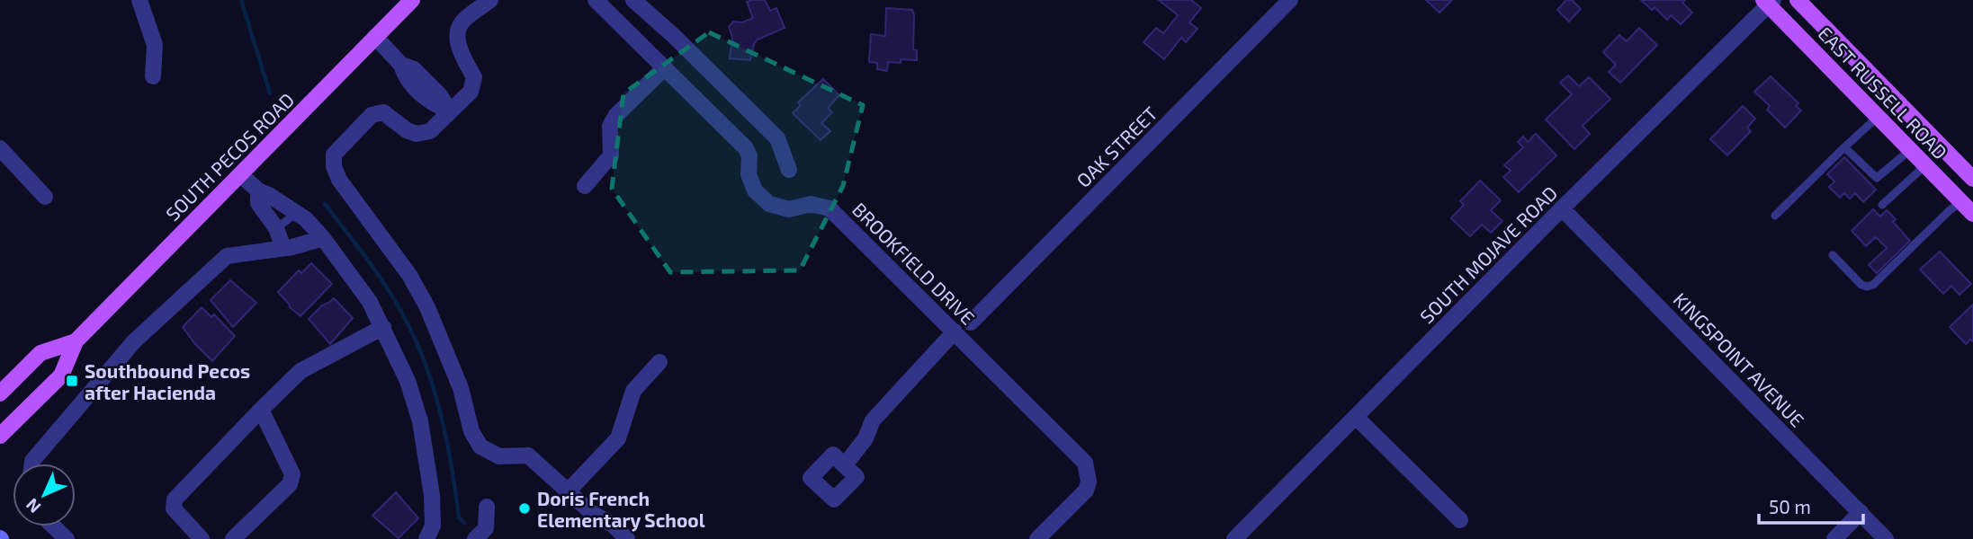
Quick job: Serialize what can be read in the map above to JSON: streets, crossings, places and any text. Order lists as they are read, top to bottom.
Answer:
{
  "streets": {
    "main road": ["EAST RUSSELL ROAD", "SOUTH PECOS ROAD"],
    "street": [
      "OAK STREET",
      "SOUTH MOJAVE ROAD",
      "BROOKFIELD DRIVE",
      "KINGSPOINT AVENUE"
    ]
  },
  "crossings": [
    ["EAST RUSSELL ROAD", "SOUTH MOJAVE ROAD"],
    ["SOUTH MOJAVE ROAD", "KINGSPOINT AVENUE"]
  ],
  "places": {
    "transit": ["Southbound Pecos after Hacienda"],
    "other": ["Doris French Elementary School"]
  },
  "scale_bar": "50 m",
  "north": "bottom left"
}
